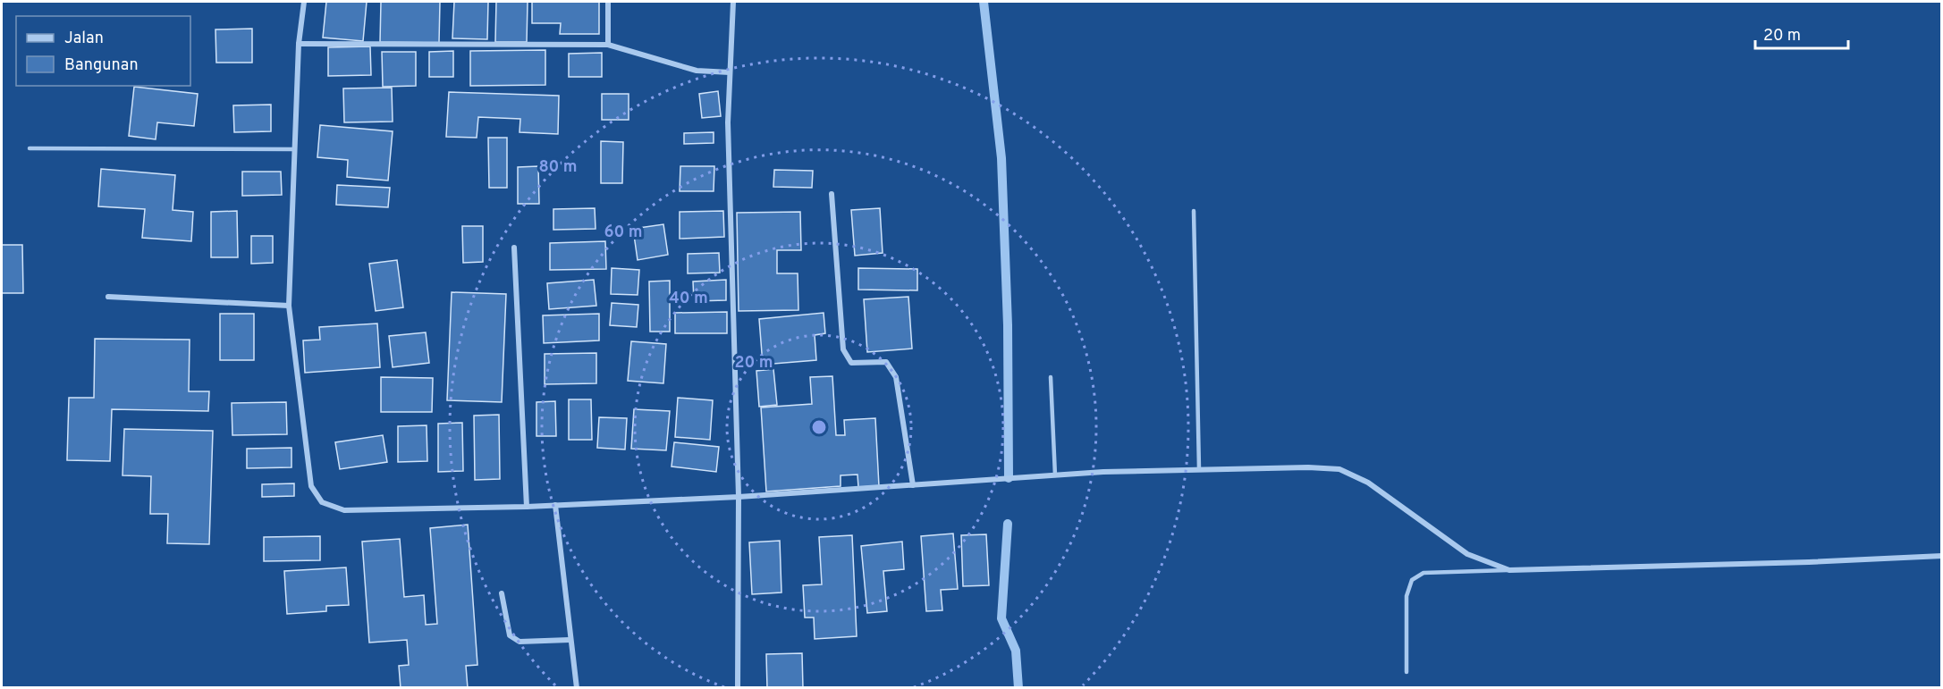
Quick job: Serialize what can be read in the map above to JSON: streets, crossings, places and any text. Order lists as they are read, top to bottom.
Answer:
{
  "legend": ["Jalan", "Bangunan"],
  "scale_bar": "20 m",
  "rings": [
    "80 m",
    "60 m",
    "40 m",
    "20 m"
  ]
}
